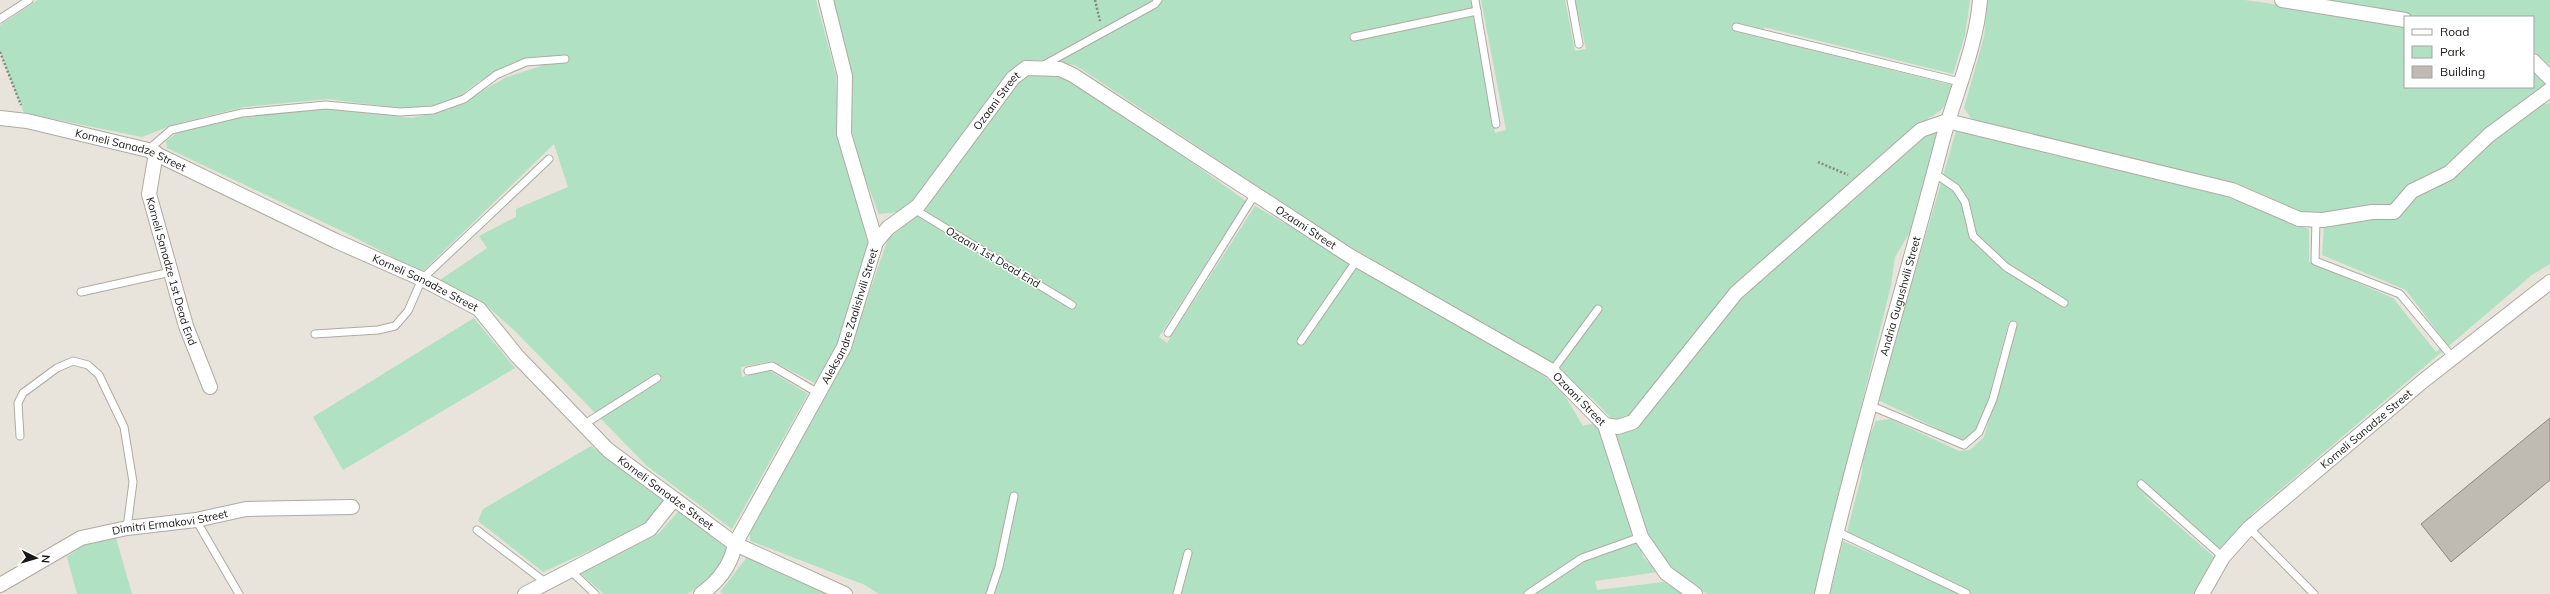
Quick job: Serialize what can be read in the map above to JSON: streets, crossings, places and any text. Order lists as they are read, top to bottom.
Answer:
{
  "streets": {
    "street": [
      "Ozaani Street",
      "Korneli Sanadze Street",
      "Korneli Sanadze 1st Dead End",
      "Andria Gugushvili Street",
      "Aleksandre Zaalishvili Street",
      "Dimitri Ermakovi Street"
    ],
    "lane": ["Ozaani 1st Dead End"]
  },
  "crossings": [
    ["Ozaani Street", "Ozaani 1st Dead End"],
    ["Ozaani Street", "Aleksandre Zaalishvili Street"],
    ["Korneli Sanadze Street", "Korneli Sanadze 1st Dead End"],
    ["Korneli Sanadze Street", "Aleksandre Zaalishvili Street"]
  ],
  "legend": ["Road", "Park", "Building"],
  "north": "right"
}
